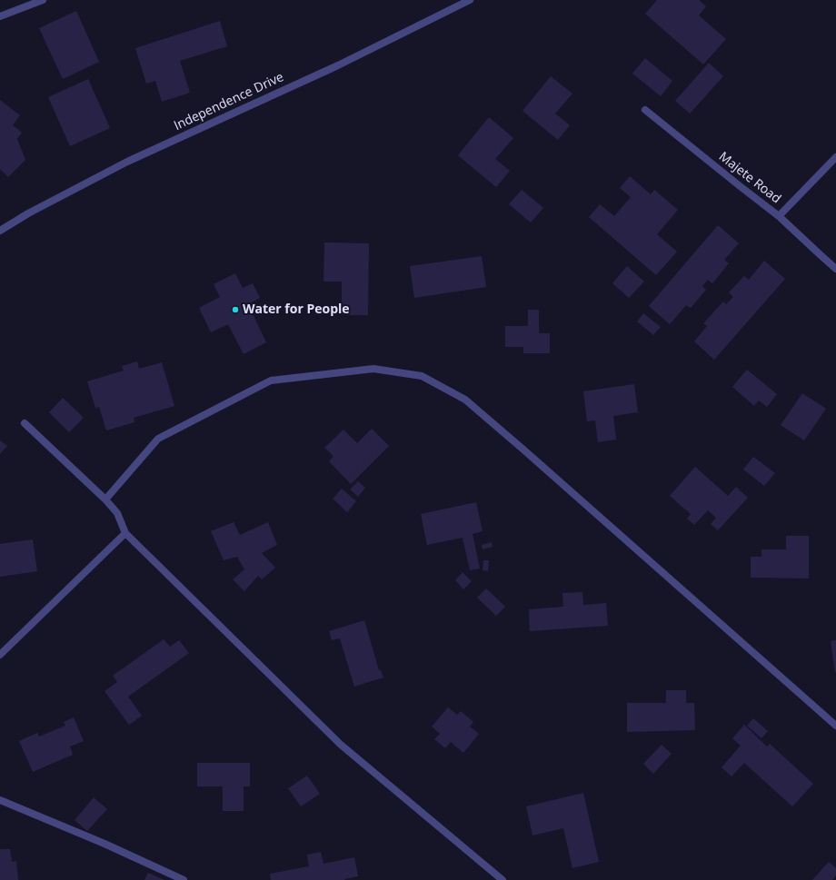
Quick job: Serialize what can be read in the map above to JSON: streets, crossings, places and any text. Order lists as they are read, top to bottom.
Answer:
{
  "streets": {
    "street": ["Independence Drive", "Majete Road"]
  },
  "places": ["Water for People"]
}
